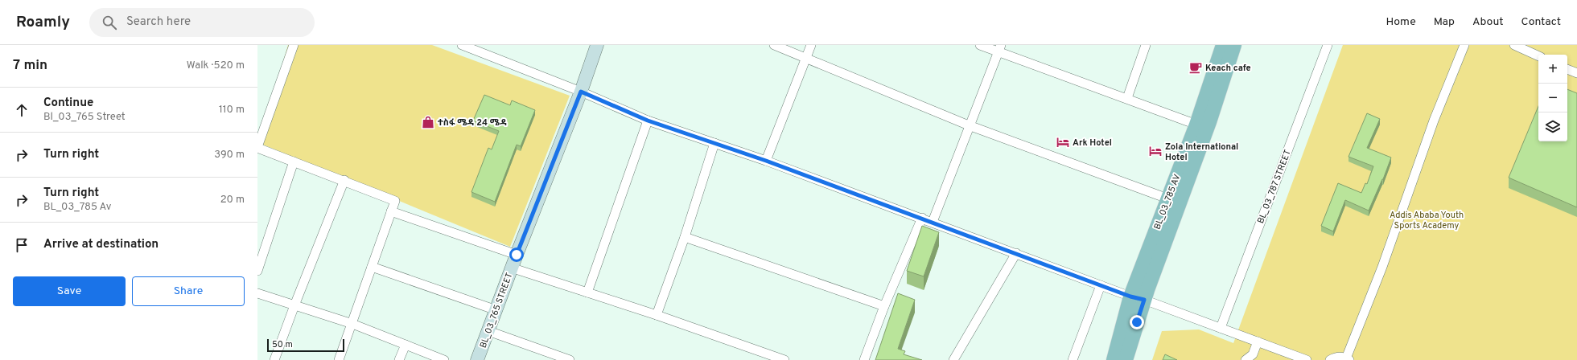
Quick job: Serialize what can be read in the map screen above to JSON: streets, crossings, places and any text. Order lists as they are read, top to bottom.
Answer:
{
  "streets": {
    "main road": ["BL_03_785 AV"],
    "street": ["BL_03_787 STREET", "BL_03_765 STREET"]
  },
  "parks": ["Addis Ababa Youth Sports Academy"],
  "places": {
    "cafe": ["Keach cafe"],
    "shop": ["ተስፋ ሜዳ 24 ሜዳ"],
    "hotel": ["Ark Hotel", "Zola International Hotel"]
  },
  "scale_bar": "50 m",
  "page": {
    "header": "Roamly",
    "search": "Search here",
    "nav": [
      "Home",
      "Map",
      "About",
      "Contact"
    ],
    "heading": ["7 min", "Walk · 520 m"],
    "map_buttons": ["+", "−"],
    "list": [
      ["Continue", "Bl_03_765 Street", "110 m"],
      ["Turn right", "390 m"],
      ["Turn right", "BL_03_785 Av", "20 m"],
      "Arrive at destination"
    ],
    "buttons": ["Save", "Share"],
    "scale": "50 m"
  }
}
